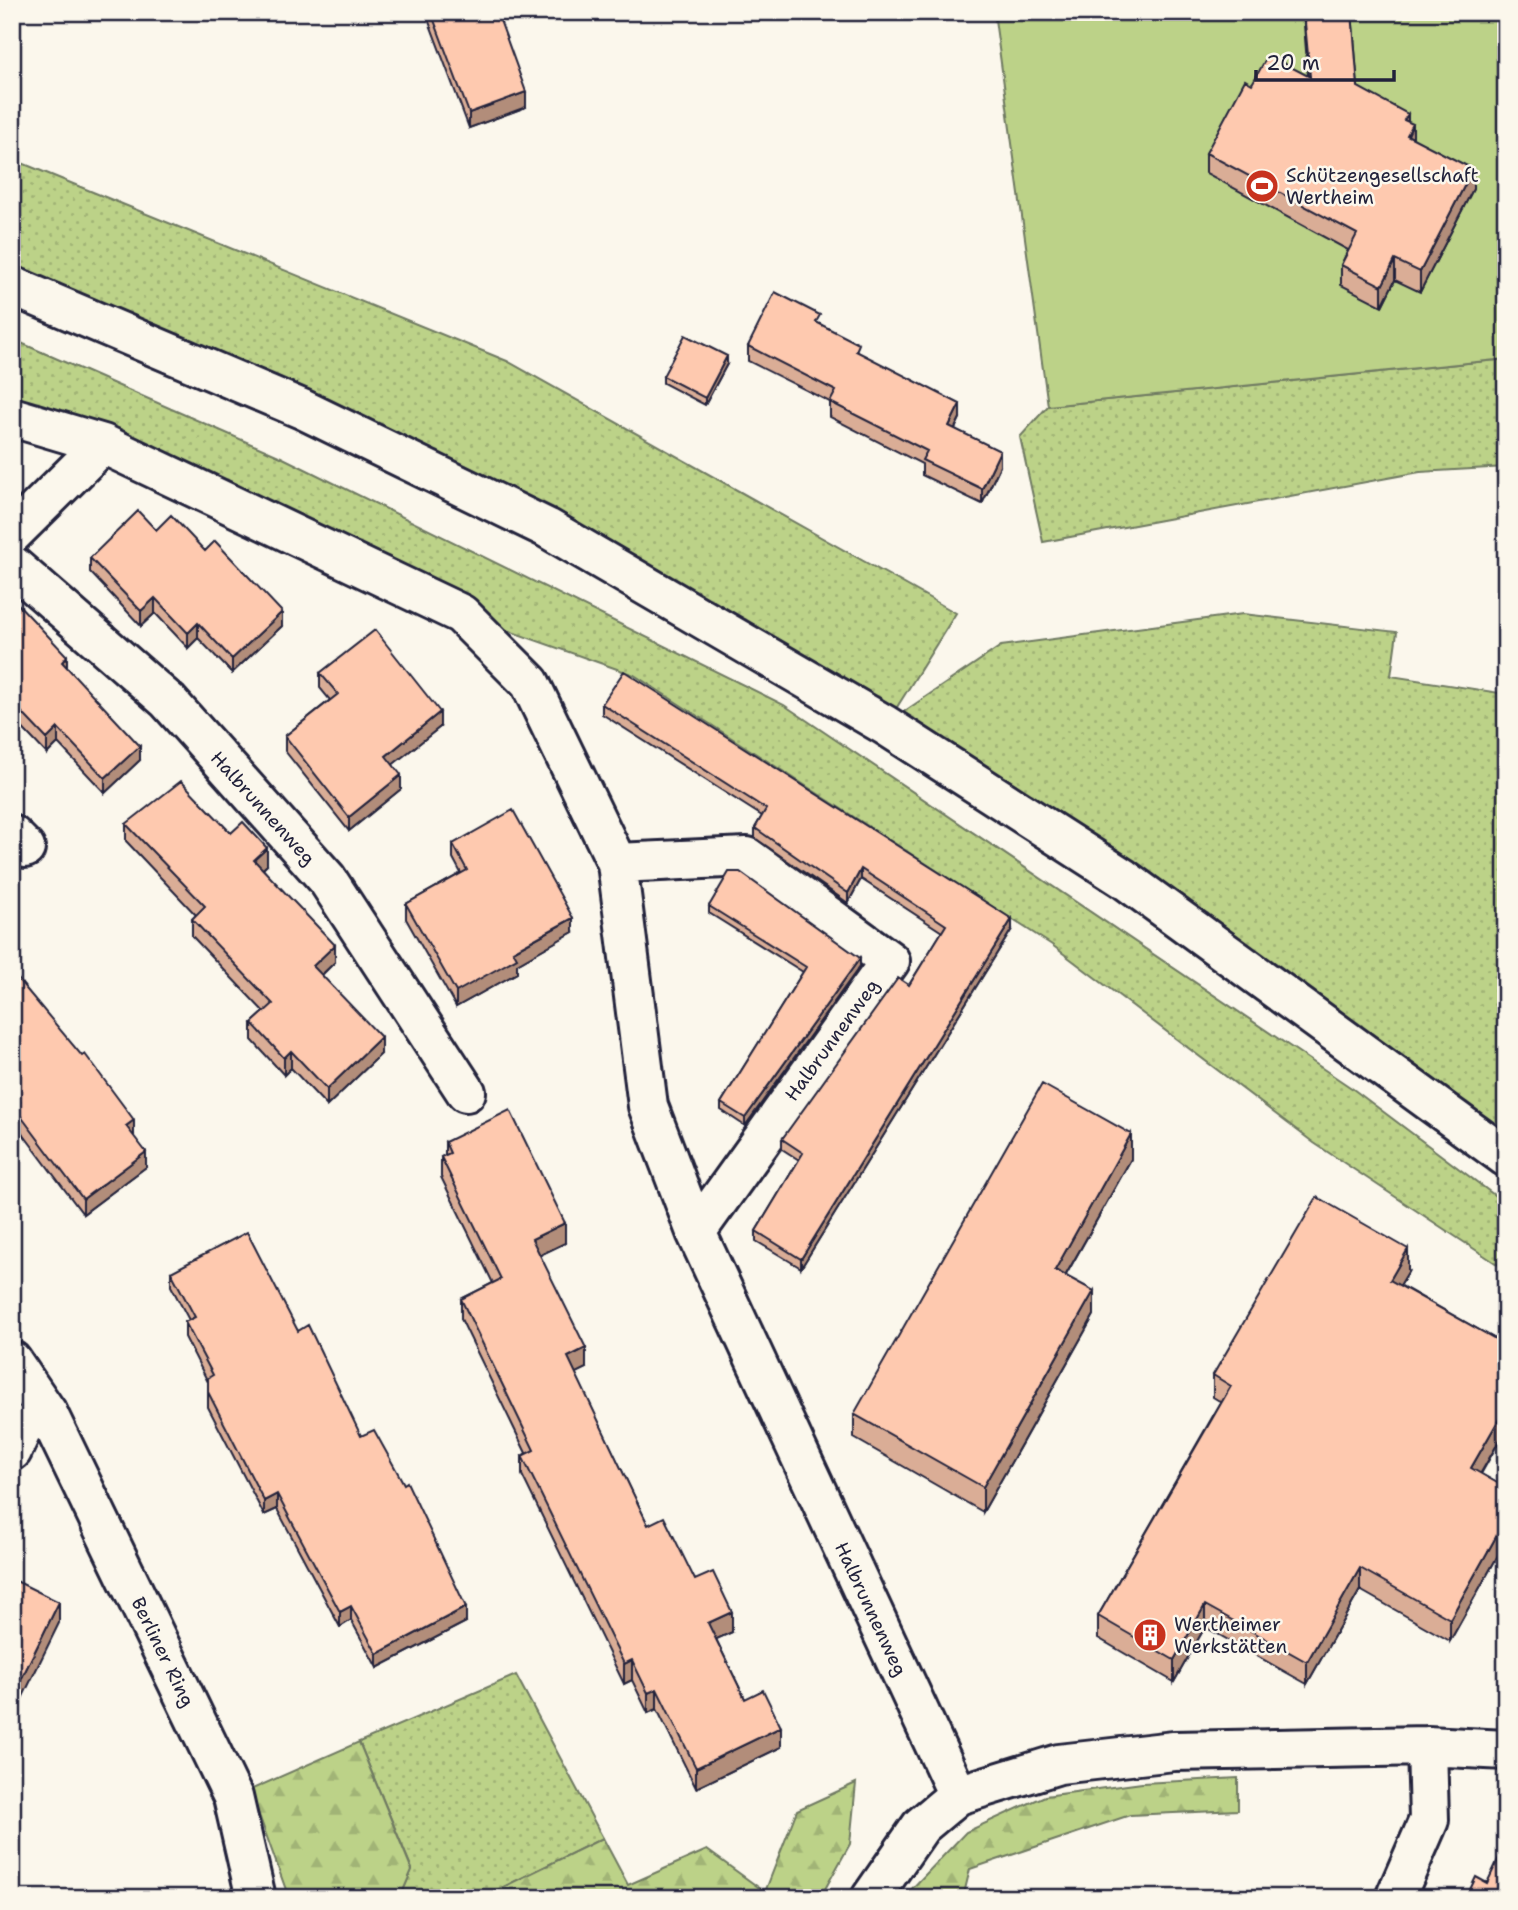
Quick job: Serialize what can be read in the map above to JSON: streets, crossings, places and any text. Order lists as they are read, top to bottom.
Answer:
{
  "streets": {
    "street": ["Halbrunnenweg", "Berliner Ring"]
  },
  "places": {
    "sports": ["Schützengesellschaft Wertheim"],
    "building": ["Wertheimer Werkstätten"]
  },
  "scale_bar": "20 m"
}
